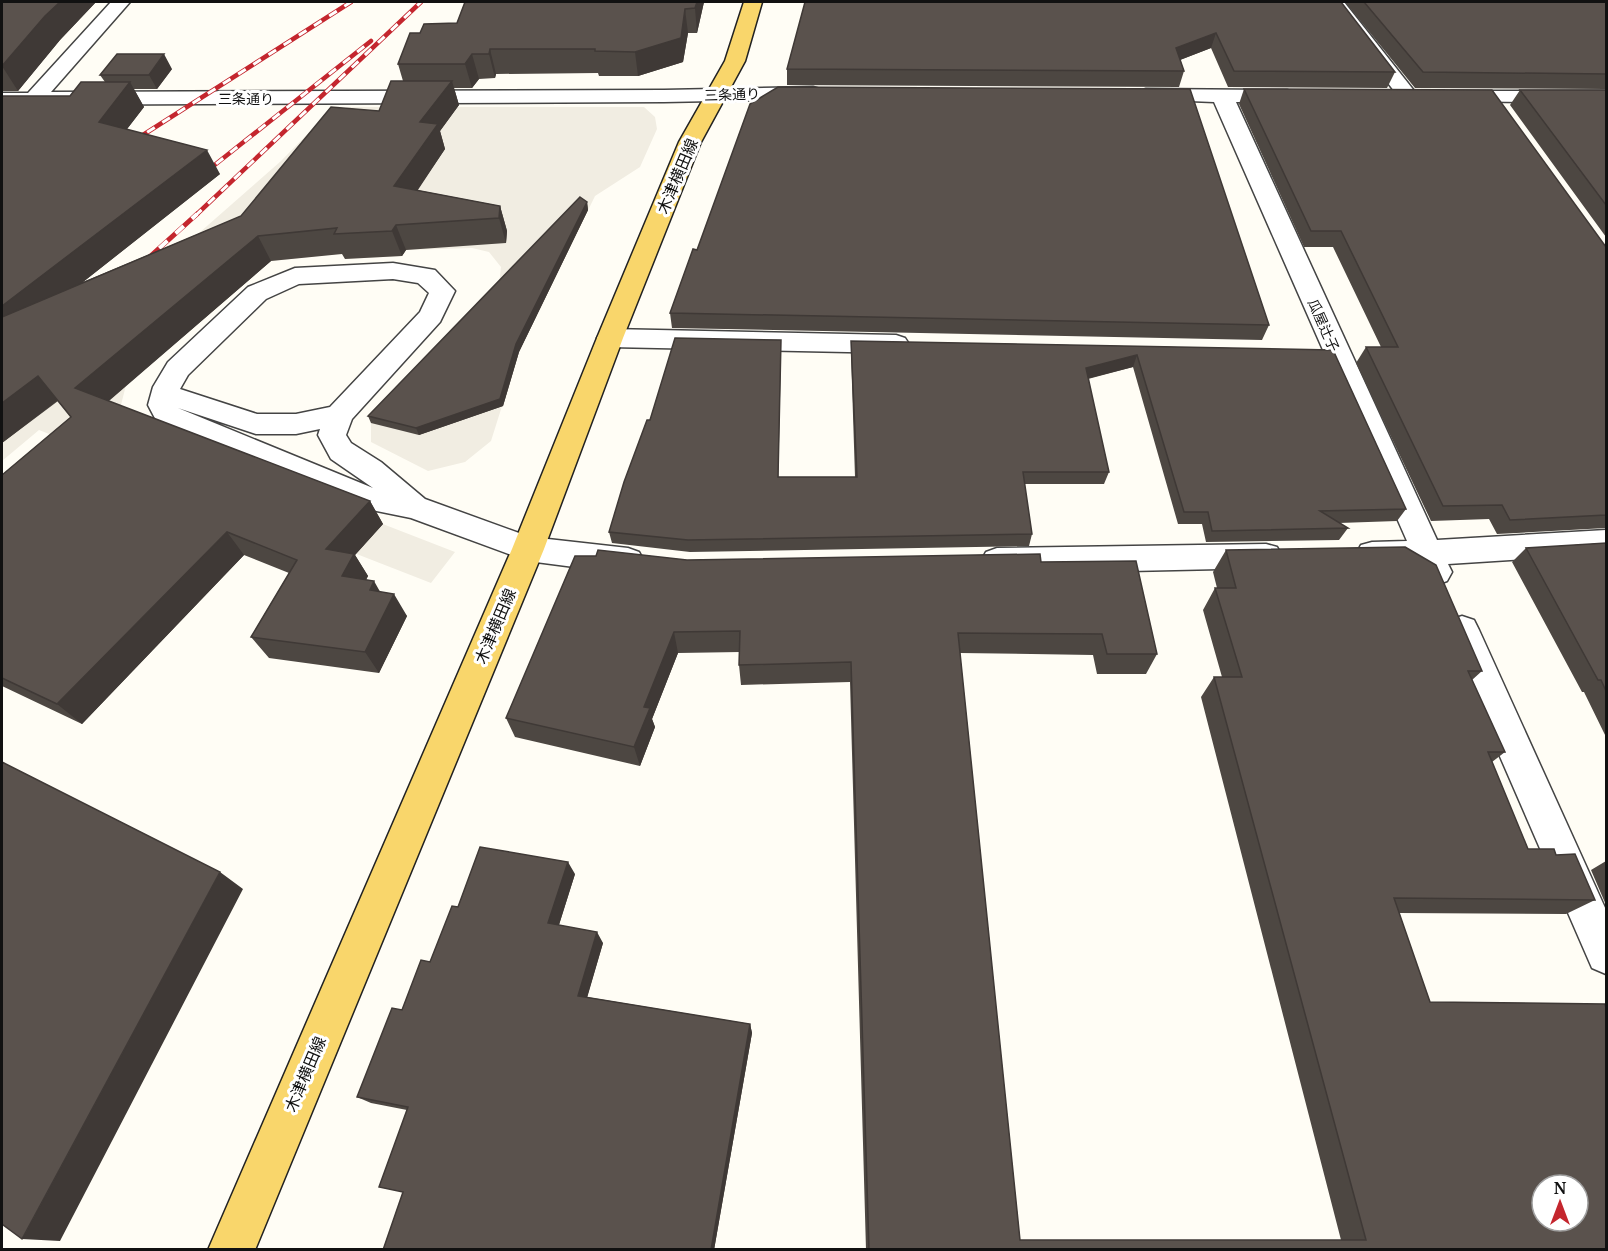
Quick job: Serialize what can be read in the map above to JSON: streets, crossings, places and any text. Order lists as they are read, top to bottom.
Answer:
{
  "streets": {
    "main road": ["木津横田線"],
    "street": ["三条通り", "瓜屋辻子"]
  },
  "crossings": [
    ["三条通り", "木津横田線"]
  ],
  "north": "top"
}
